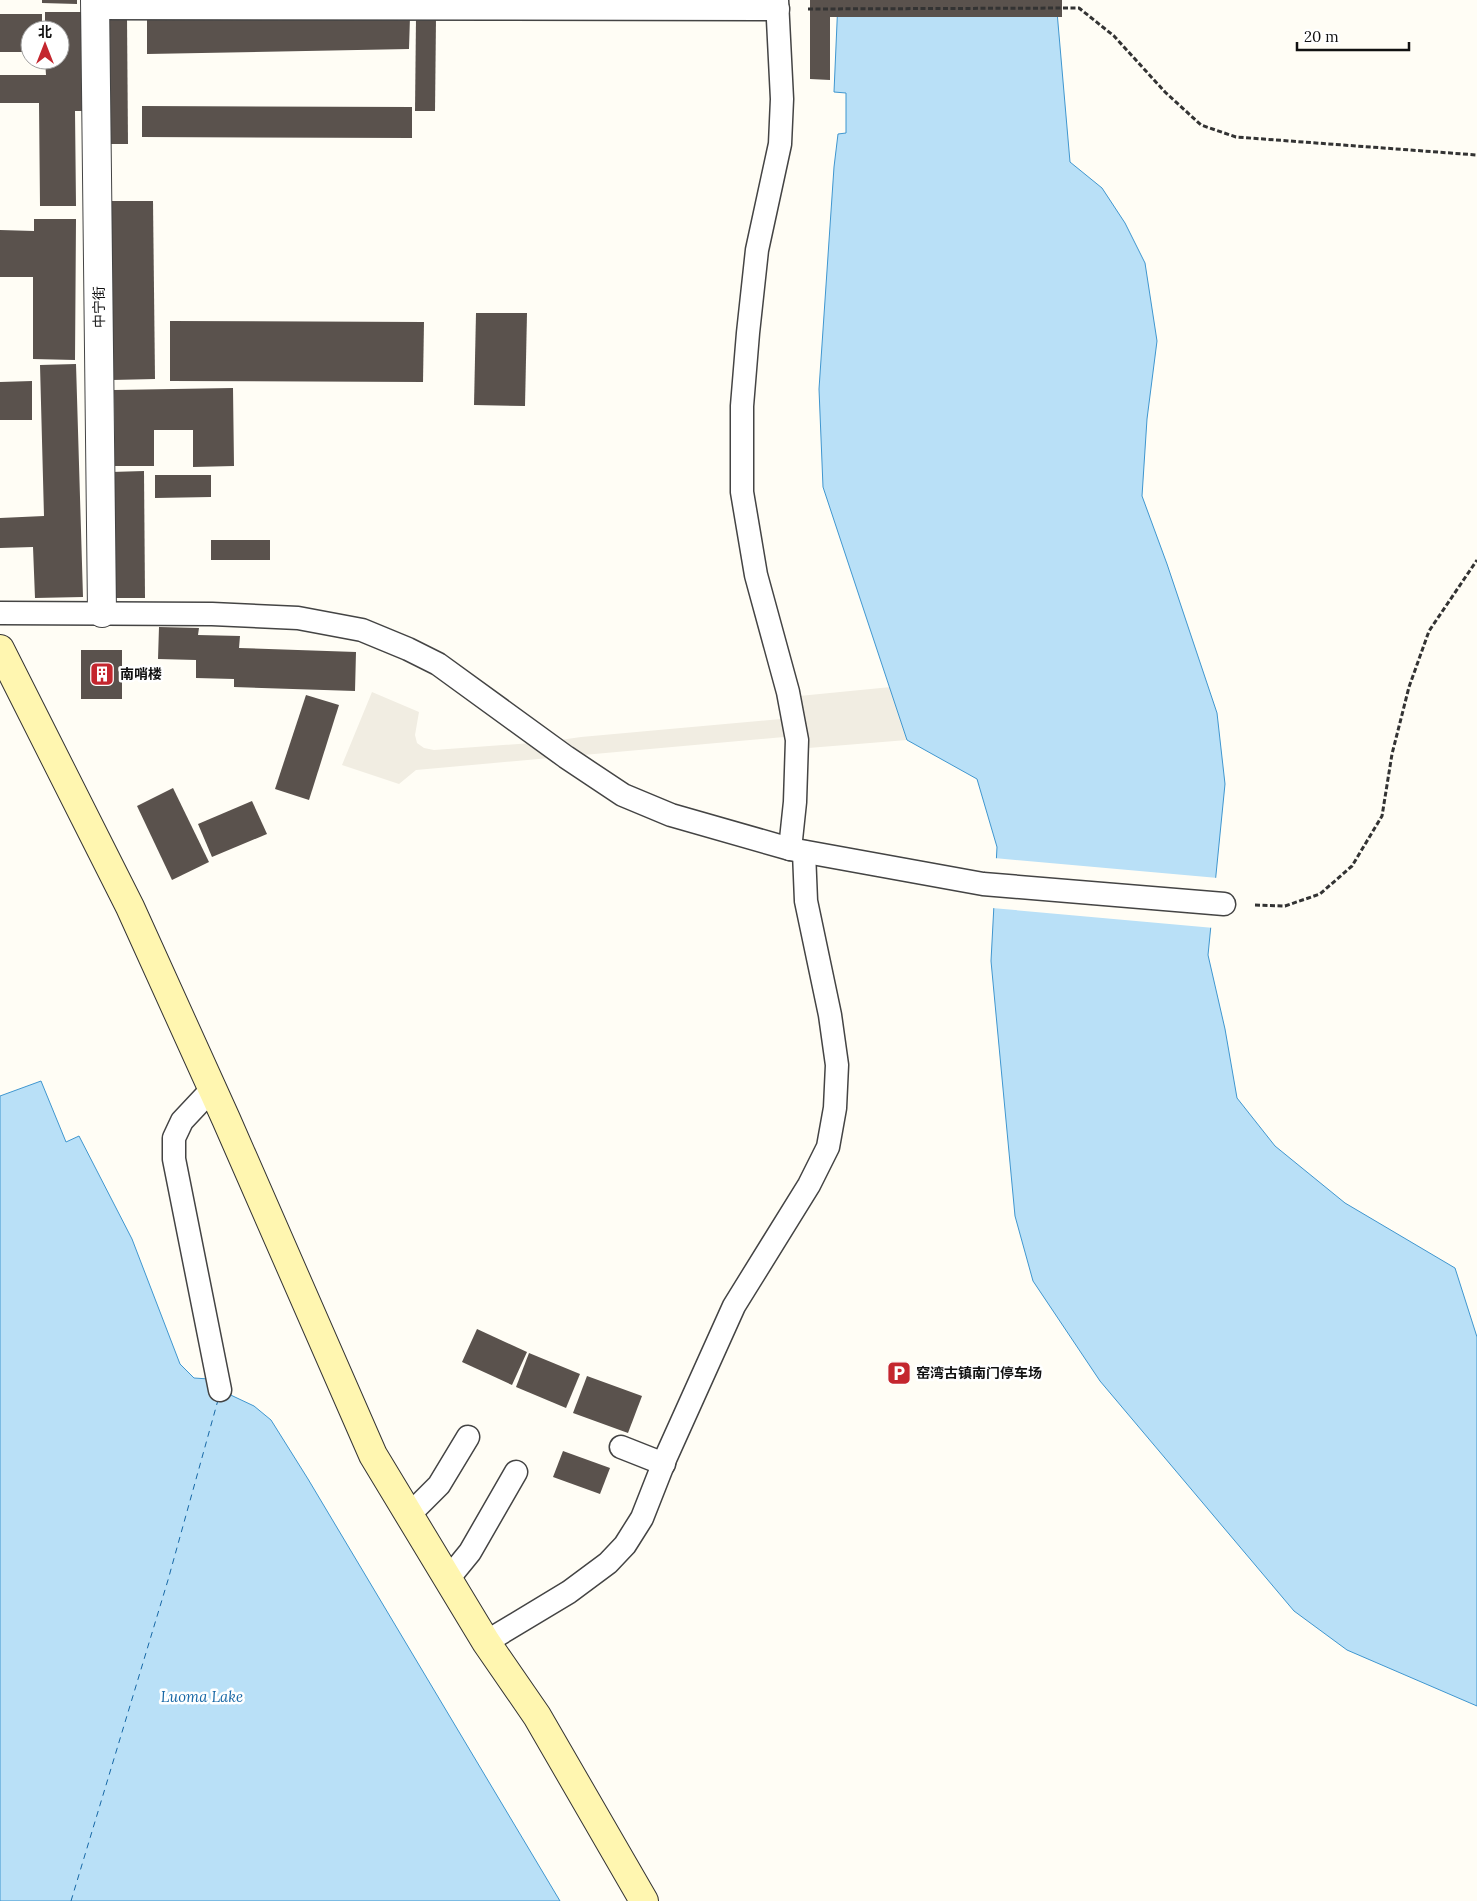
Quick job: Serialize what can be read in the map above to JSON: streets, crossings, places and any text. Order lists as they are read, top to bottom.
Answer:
{
  "streets": {
    "street": ["中宁街"]
  },
  "water": ["Luoma Lake"],
  "places": {
    "building": ["南哨楼"],
    "parking": ["窑湾古镇南门停车场"]
  },
  "scale_bar": "20 m",
  "north": "top"
}
